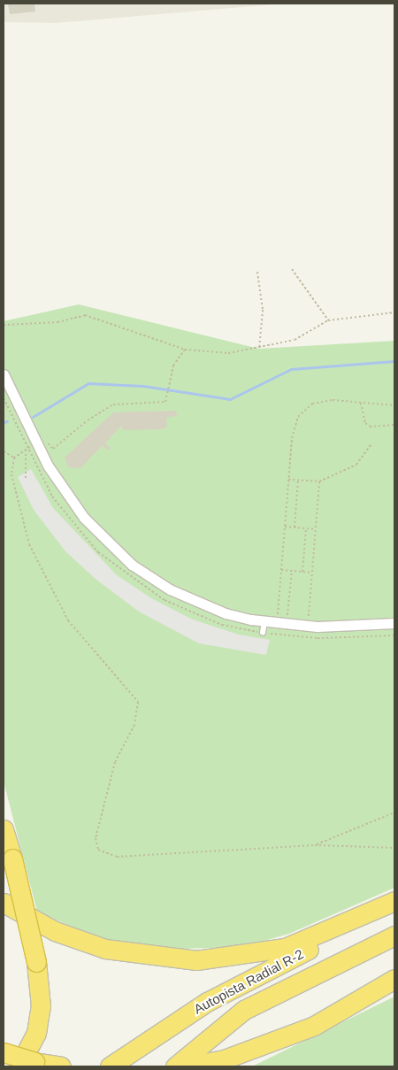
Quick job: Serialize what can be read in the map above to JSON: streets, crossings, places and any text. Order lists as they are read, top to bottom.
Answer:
{
  "streets": {
    "highway": ["Autopista Radial R-2"]
  }
}
